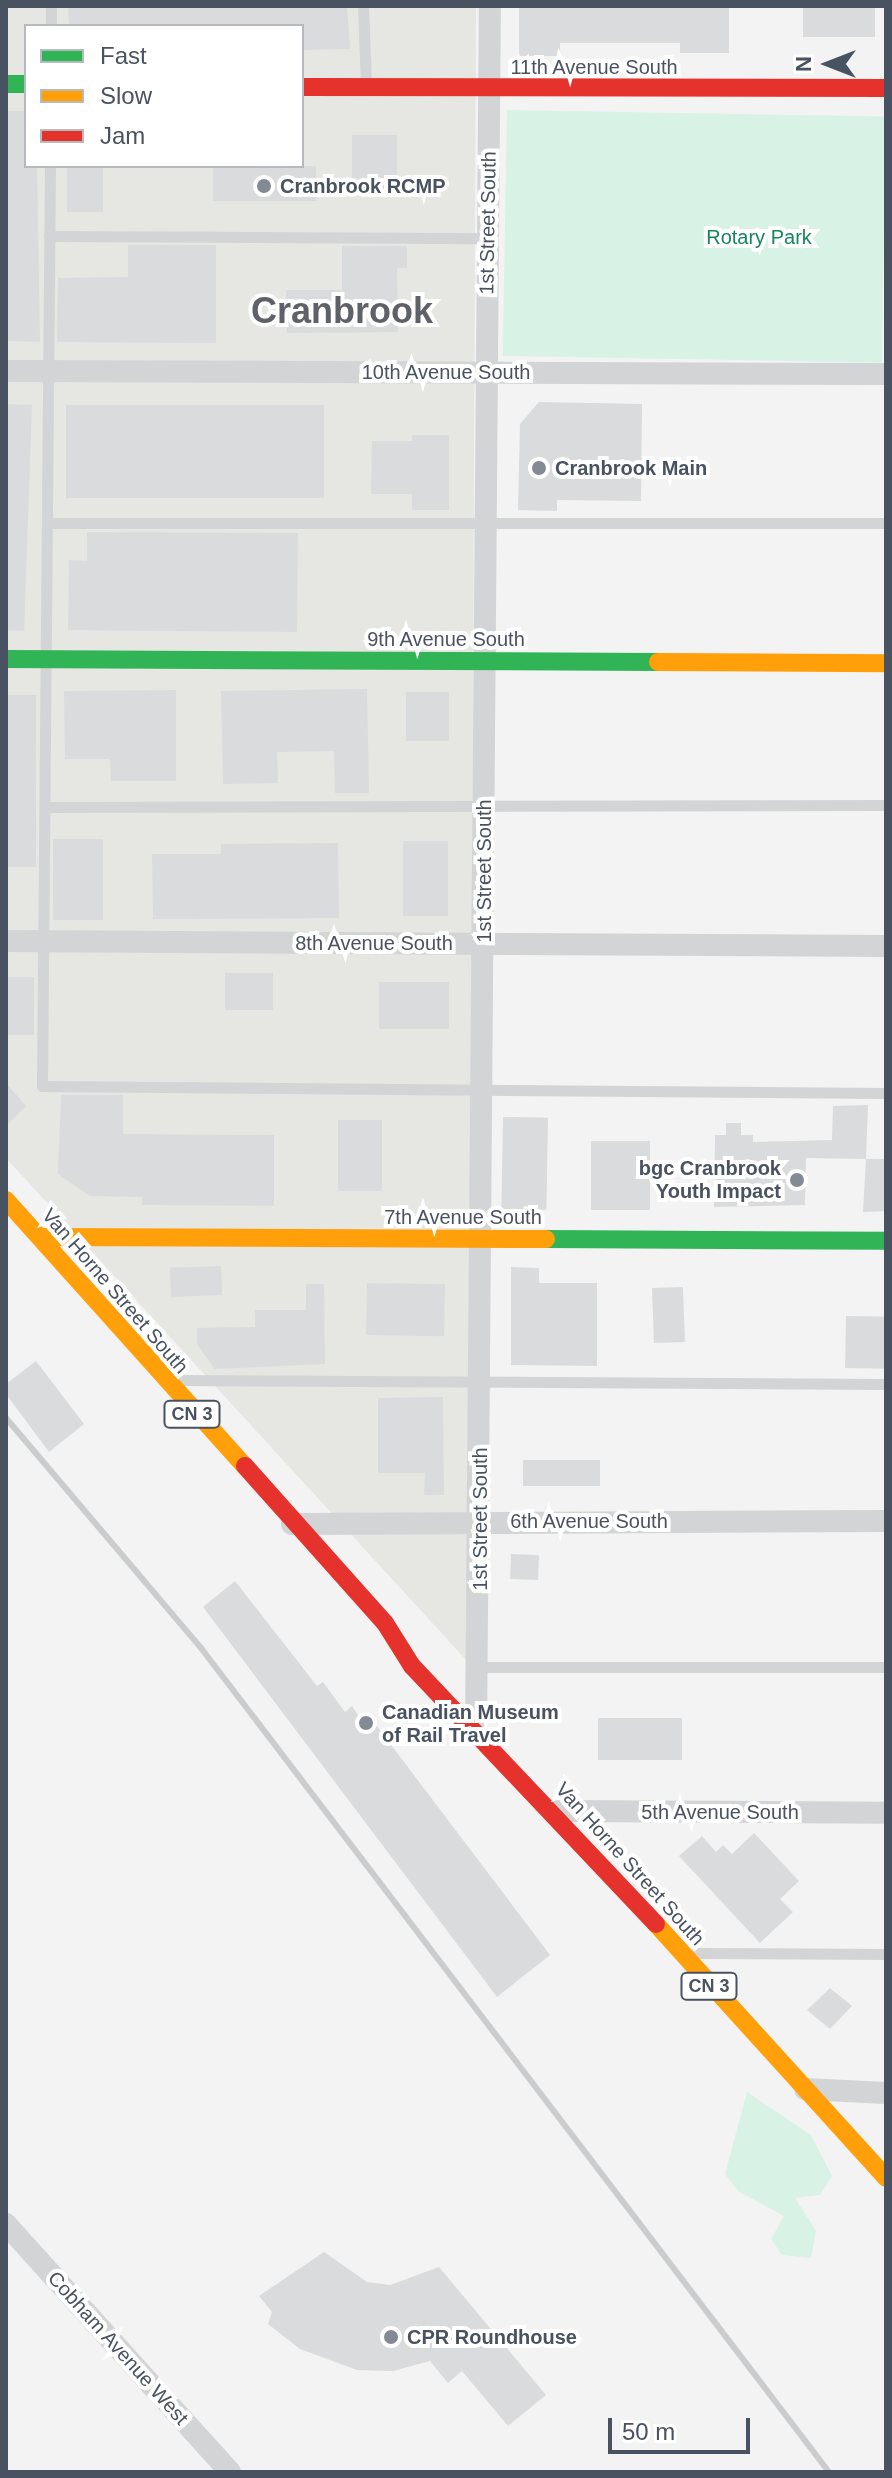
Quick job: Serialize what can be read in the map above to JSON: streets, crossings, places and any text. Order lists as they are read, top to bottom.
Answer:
{
  "streets": {
    "main road": [
      "11th Avenue South",
      "9th Avenue South",
      "7th Avenue South",
      "Van Horne Street South",
      "CN 3"
    ],
    "street": [
      "1st Street South",
      "10th Avenue South",
      "8th Avenue South",
      "6th Avenue South",
      "5th Avenue South",
      "Cobham Avenue West"
    ]
  },
  "crossings": [
    ["11th Avenue South", "1st Street South"],
    ["1st Street South", "10th Avenue South"],
    ["1st Street South", "9th Avenue South"],
    ["1st Street South", "8th Avenue South"],
    ["1st Street South", "7th Avenue South"],
    ["1st Street South", "Van Horne Street South"],
    ["1st Street South", "6th Avenue South"],
    ["7th Avenue South", "Van Horne Street South"],
    ["Van Horne Street South", "6th Avenue South"],
    ["Van Horne Street South", "5th Avenue South"]
  ],
  "districts": ["Cranbrook"],
  "parks": ["Rotary Park"],
  "places": [
    "Cranbrook RCMP",
    "Cranbrook Main",
    "bgc Cranbrook Youth Impact",
    "Canadian Museum of Rail Travel",
    "CPR Roundhouse"
  ],
  "legend": ["Fast", "Slow", "Jam"],
  "scale_bar": "50 m",
  "north": "left"
}
